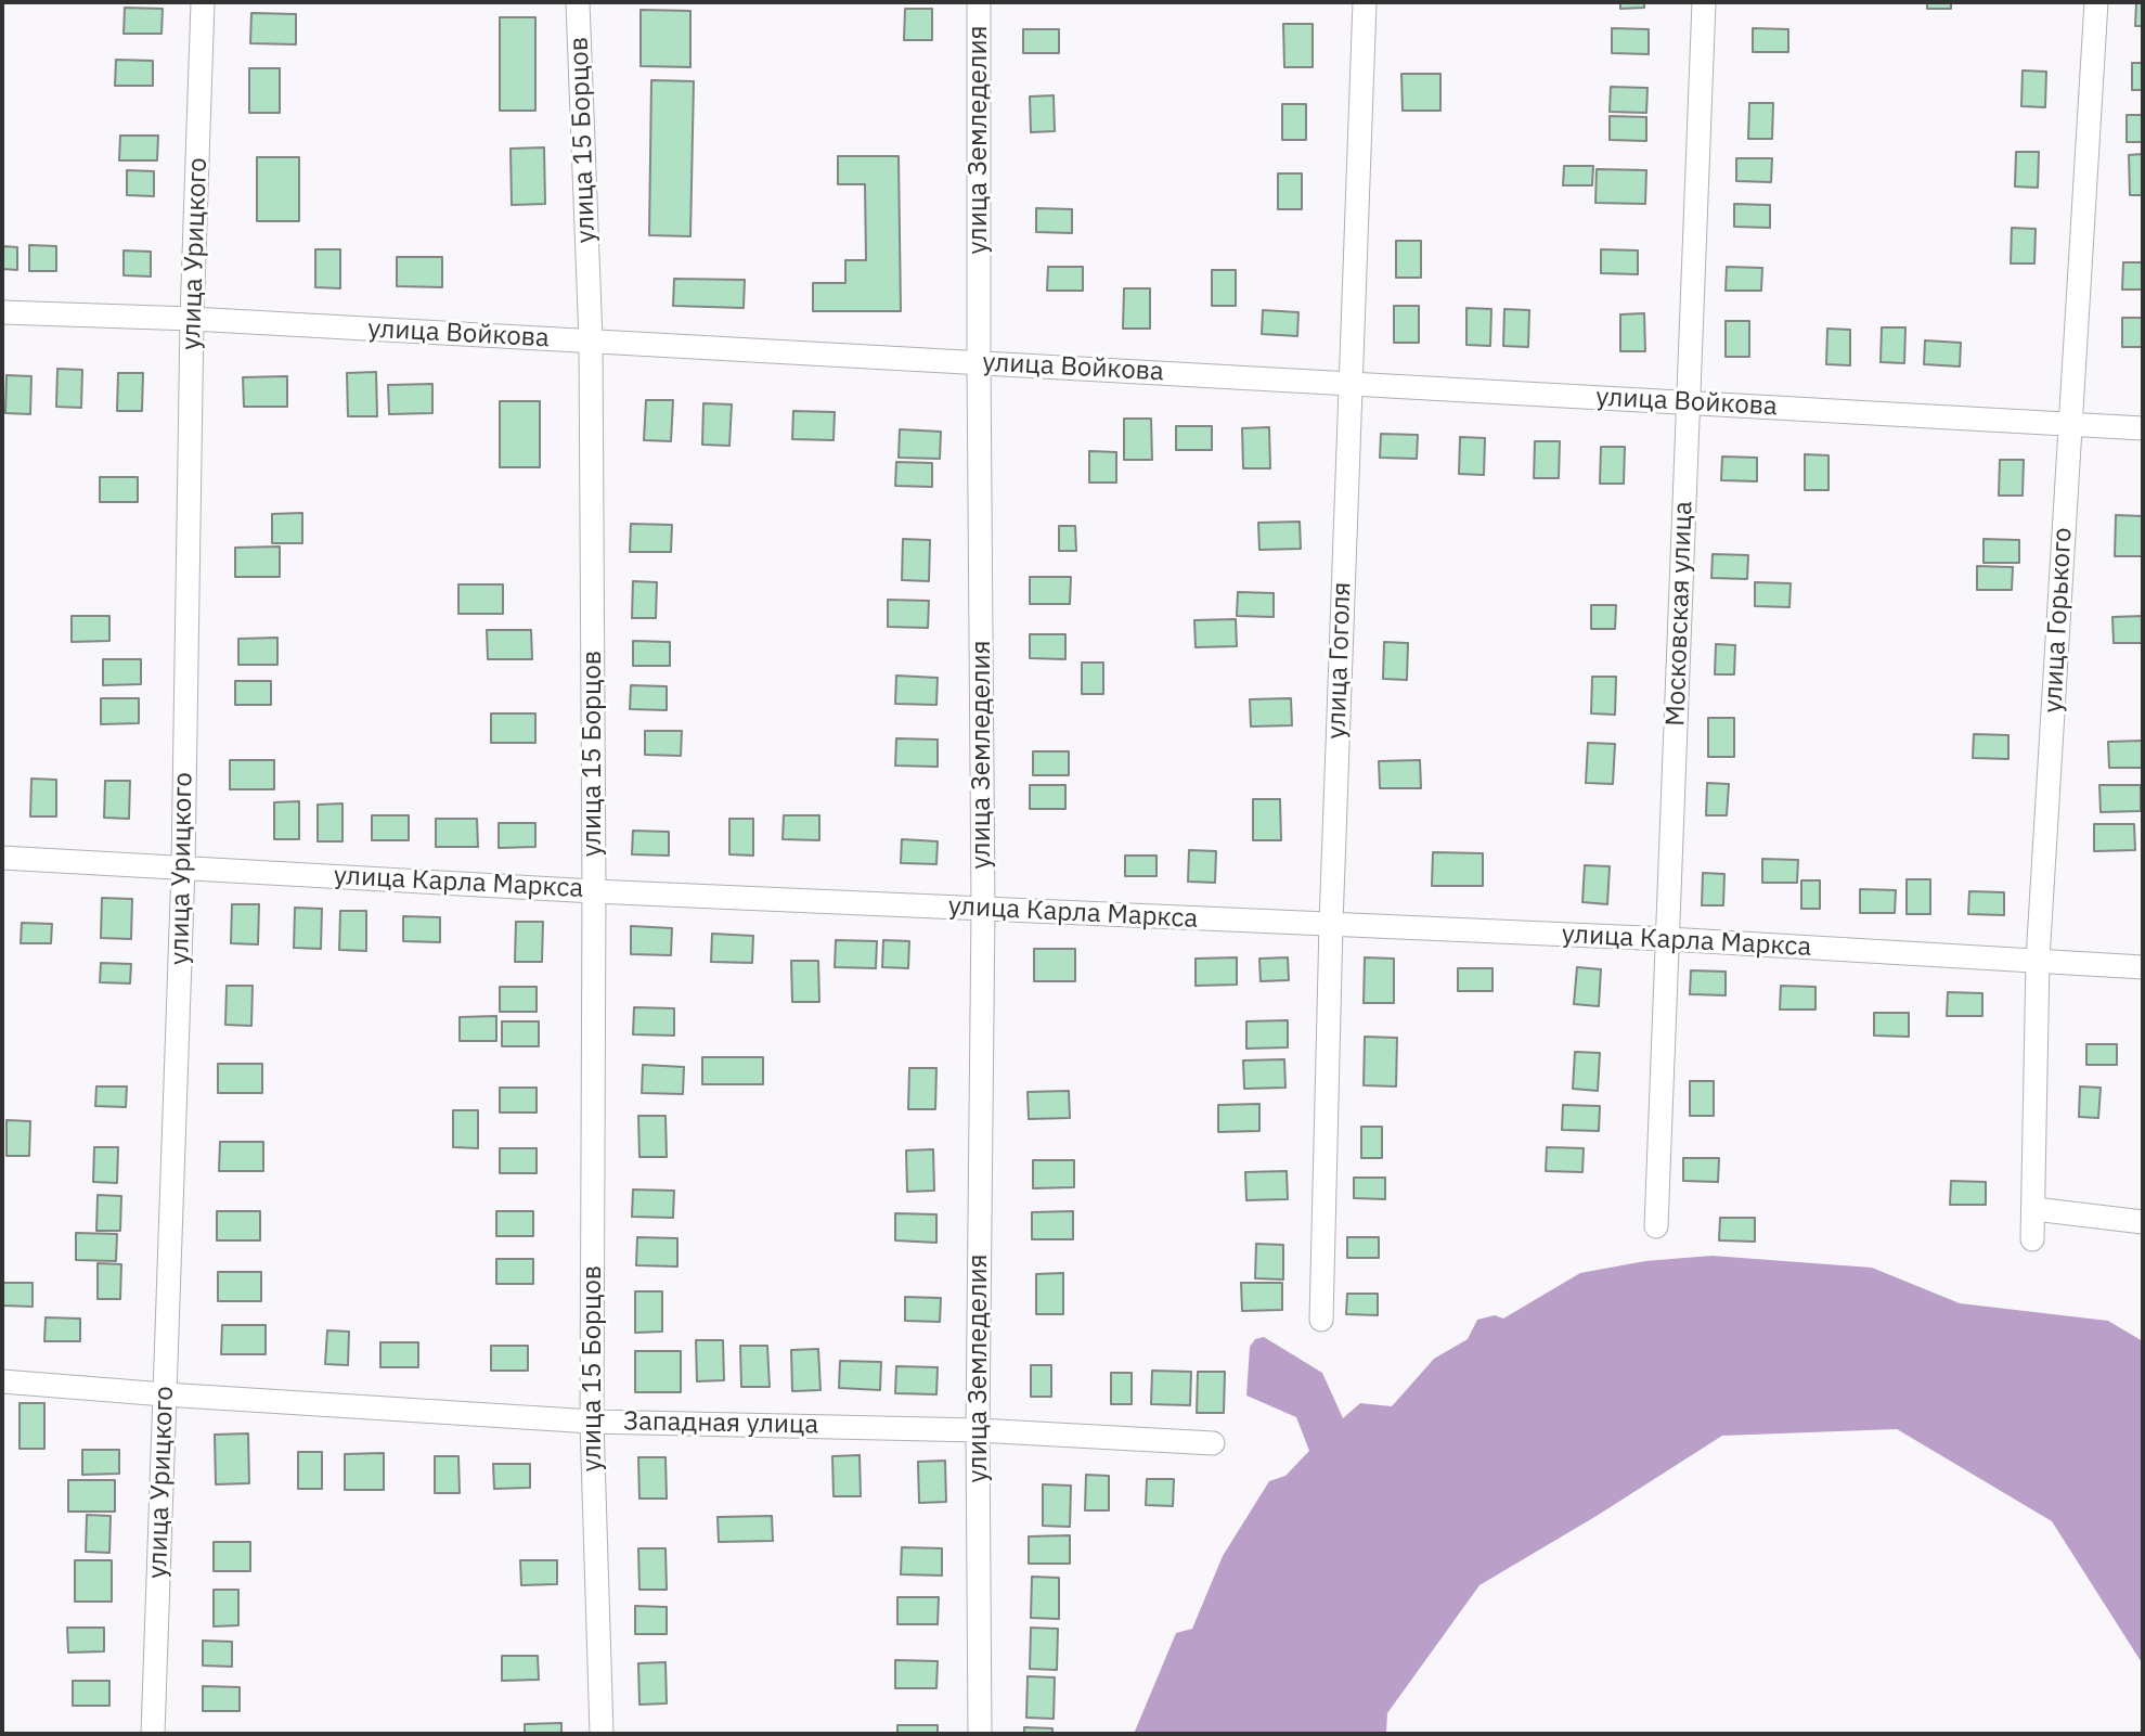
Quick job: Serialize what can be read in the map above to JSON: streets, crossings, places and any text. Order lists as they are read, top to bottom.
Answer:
{
  "streets": {
    "street": [
      "улица 15 Борцов",
      "улица Земледелия",
      "улица Урицкого",
      "улица Войкова",
      "Московская улица",
      "улица Горького",
      "улица Гоголя",
      "улица Карла Маркса",
      "Западная улица"
    ]
  },
  "crossings": [
    ["улица 15 Борцов", "улица Войкова"],
    ["улица 15 Борцов", "улица Карла Маркса"],
    ["улица 15 Борцов", "Западная улица"],
    ["улица Земледелия", "улица Войкова"],
    ["улица Земледелия", "улица Карла Маркса"],
    ["улица Земледелия", "Западная улица"],
    ["улица Урицкого", "улица Войкова"],
    ["улица Урицкого", "улица Карла Маркса"],
    ["улица Урицкого", "Западная улица"],
    ["улица Войкова", "Московская улица"],
    ["улица Войкова", "улица Горького"],
    ["улица Войкова", "улица Гоголя"],
    ["Московская улица", "улица Карла Маркса"],
    ["улица Горького", "улица Карла Маркса"],
    ["улица Гоголя", "улица Карла Маркса"]
  ]
}
